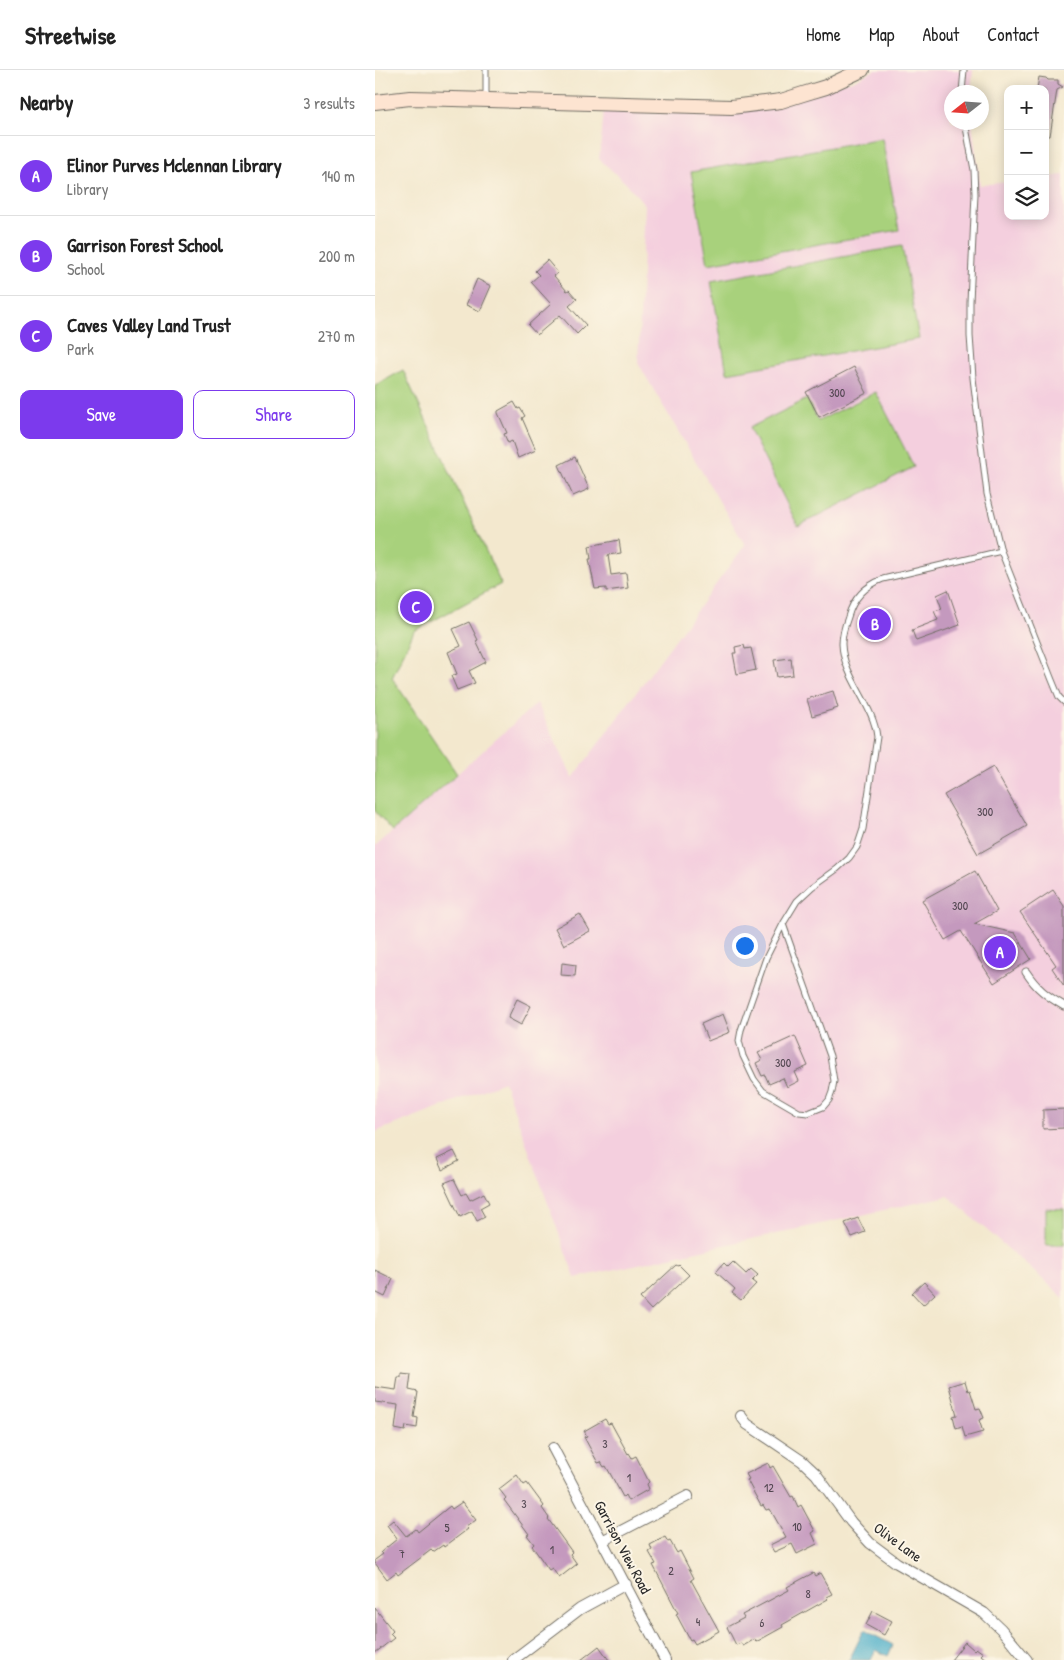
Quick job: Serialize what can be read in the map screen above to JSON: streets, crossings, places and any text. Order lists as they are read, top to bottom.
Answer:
{
  "streets": {
    "street": ["Olive Lane", "Garrison View Road"]
  },
  "house_numbers": [
    "300",
    "300",
    "300",
    "300",
    "3",
    "1",
    "12",
    "3",
    "10",
    "5",
    "1",
    "7",
    "2",
    "8",
    "4",
    "6"
  ],
  "north": "left",
  "page": {
    "header": "Streetwise",
    "nav": [
      "Home",
      "Map",
      "About",
      "Contact"
    ],
    "heading": ["Nearby", "3 results"],
    "map_buttons": ["+", "−"],
    "list": [
      {
        "mark": "A",
        "name": "Elinor Purves Mclennan Library",
        "note": "Library",
        "value": "140 m"
      },
      {
        "mark": "B",
        "name": "Garrison Forest School",
        "note": "School",
        "value": "200 m"
      },
      {
        "mark": "C",
        "name": "Caves Valley Land Trust",
        "note": "Park",
        "value": "270 m"
      }
    ],
    "buttons": ["Save", "Share"],
    "pins": ["C", "B", "A"]
  }
}
